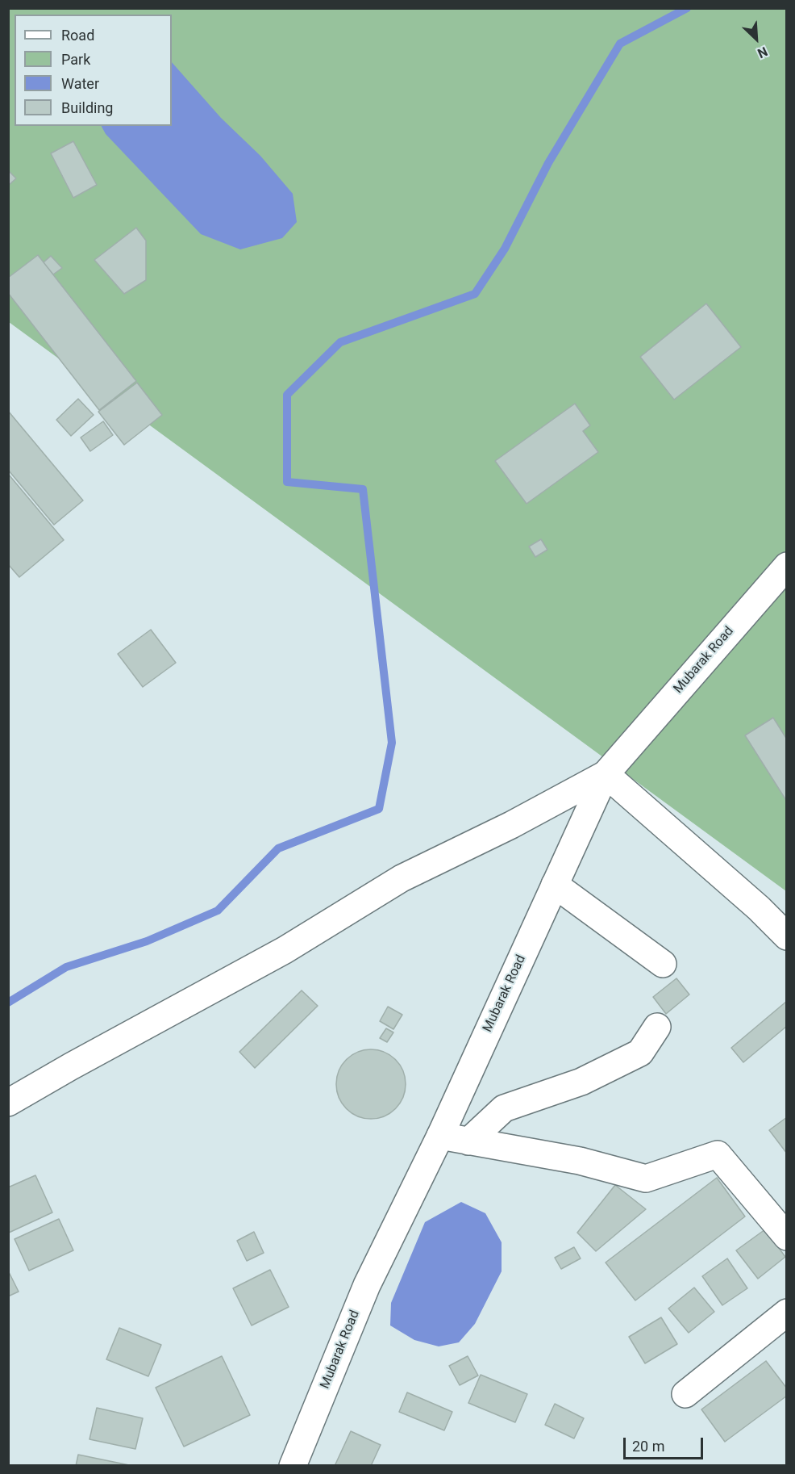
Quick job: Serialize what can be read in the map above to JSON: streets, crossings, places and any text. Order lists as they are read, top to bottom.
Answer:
{
  "streets": {
    "street": ["Mubarak Road"]
  },
  "legend": [
    "Road",
    "Park",
    "Water",
    "Building"
  ],
  "scale_bar": "20 m",
  "north": "bottom right"
}
